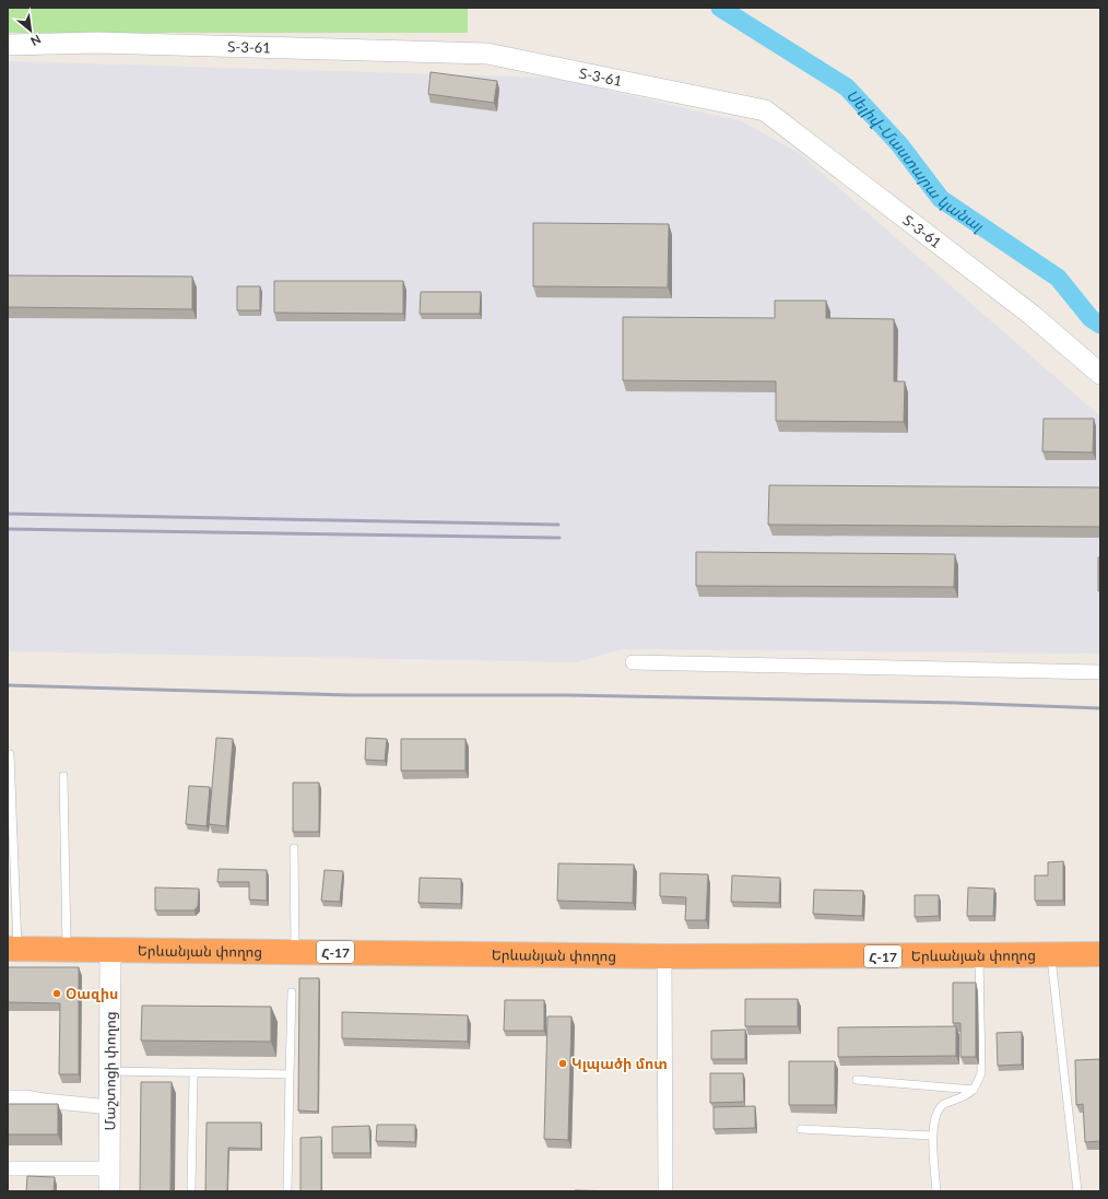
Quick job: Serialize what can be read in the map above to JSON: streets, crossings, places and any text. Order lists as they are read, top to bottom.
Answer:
{
  "streets": {
    "highway": ["Երևանյան փողոց", "Հ-17"],
    "street": ["Տ-3-61", "Մաշտոցի փողոց"]
  },
  "crossings": [
    ["Երևանյան փողոց", "Մաշտոցի փողոց"]
  ],
  "water": ["Սելիվ֊Մաստարա կանալ"],
  "places": ["Օազիս", "Կլպածի մոտ"],
  "north": "bottom right"
}
